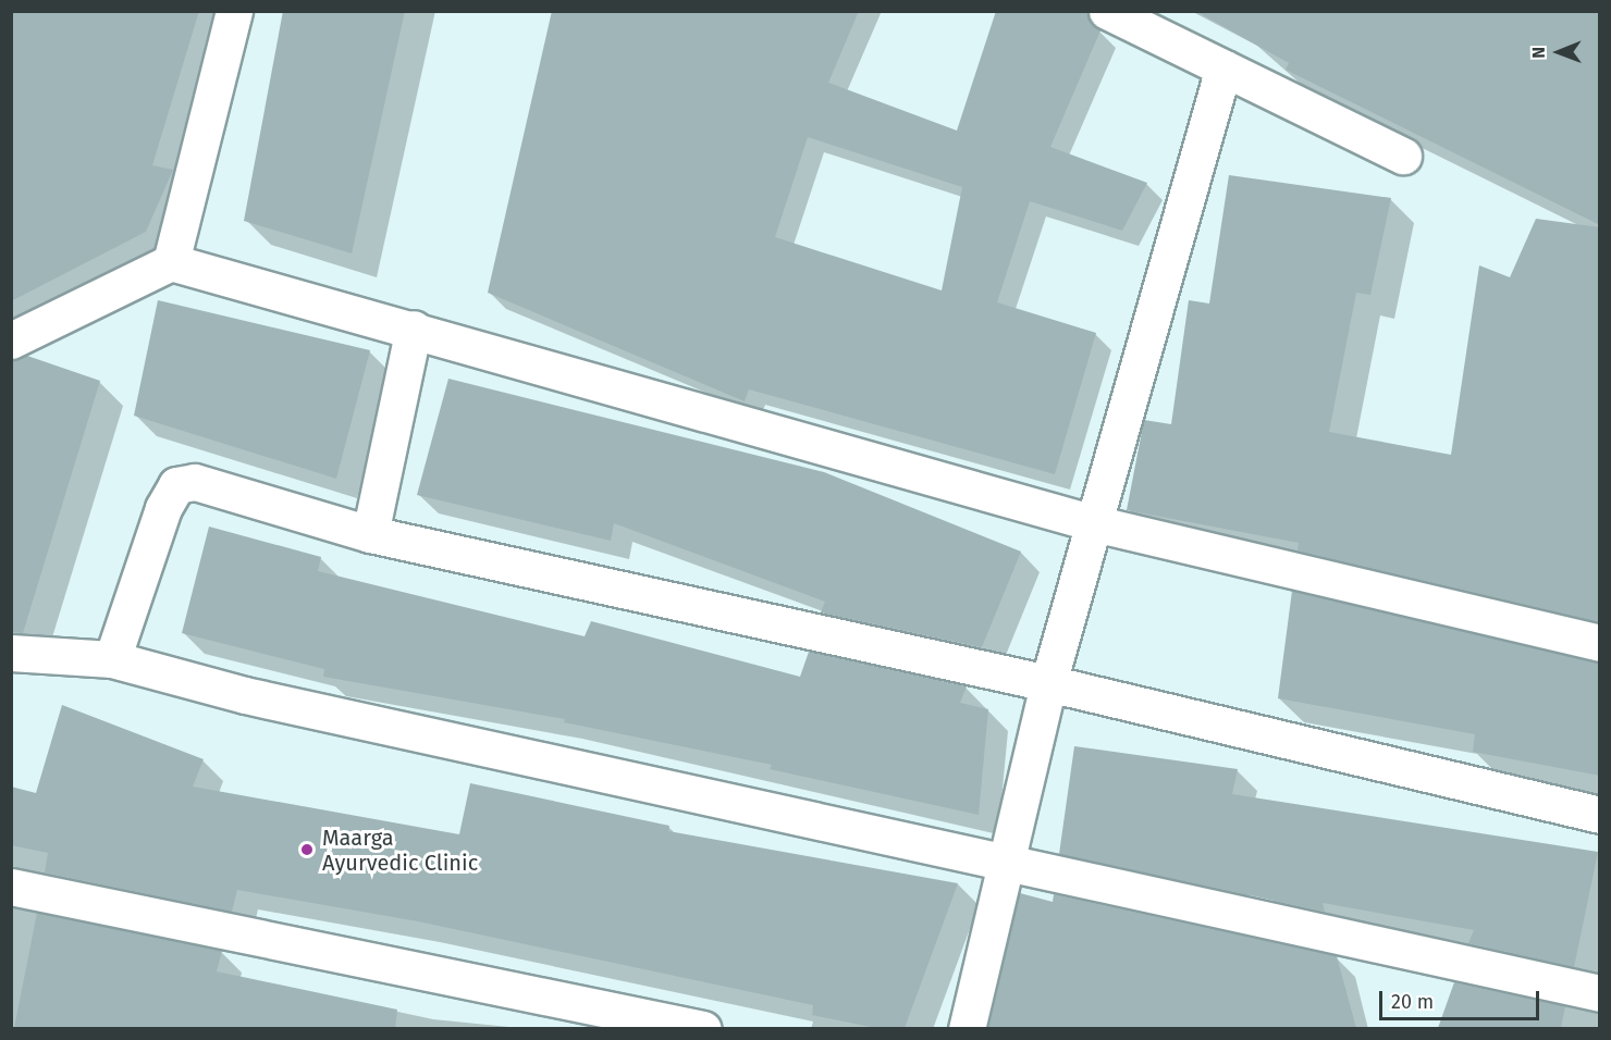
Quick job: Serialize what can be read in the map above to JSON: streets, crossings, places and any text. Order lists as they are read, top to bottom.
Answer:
{
  "places": ["Maarga Ayurvedic Clinic"],
  "scale_bar": "20 m",
  "north": "left"
}
